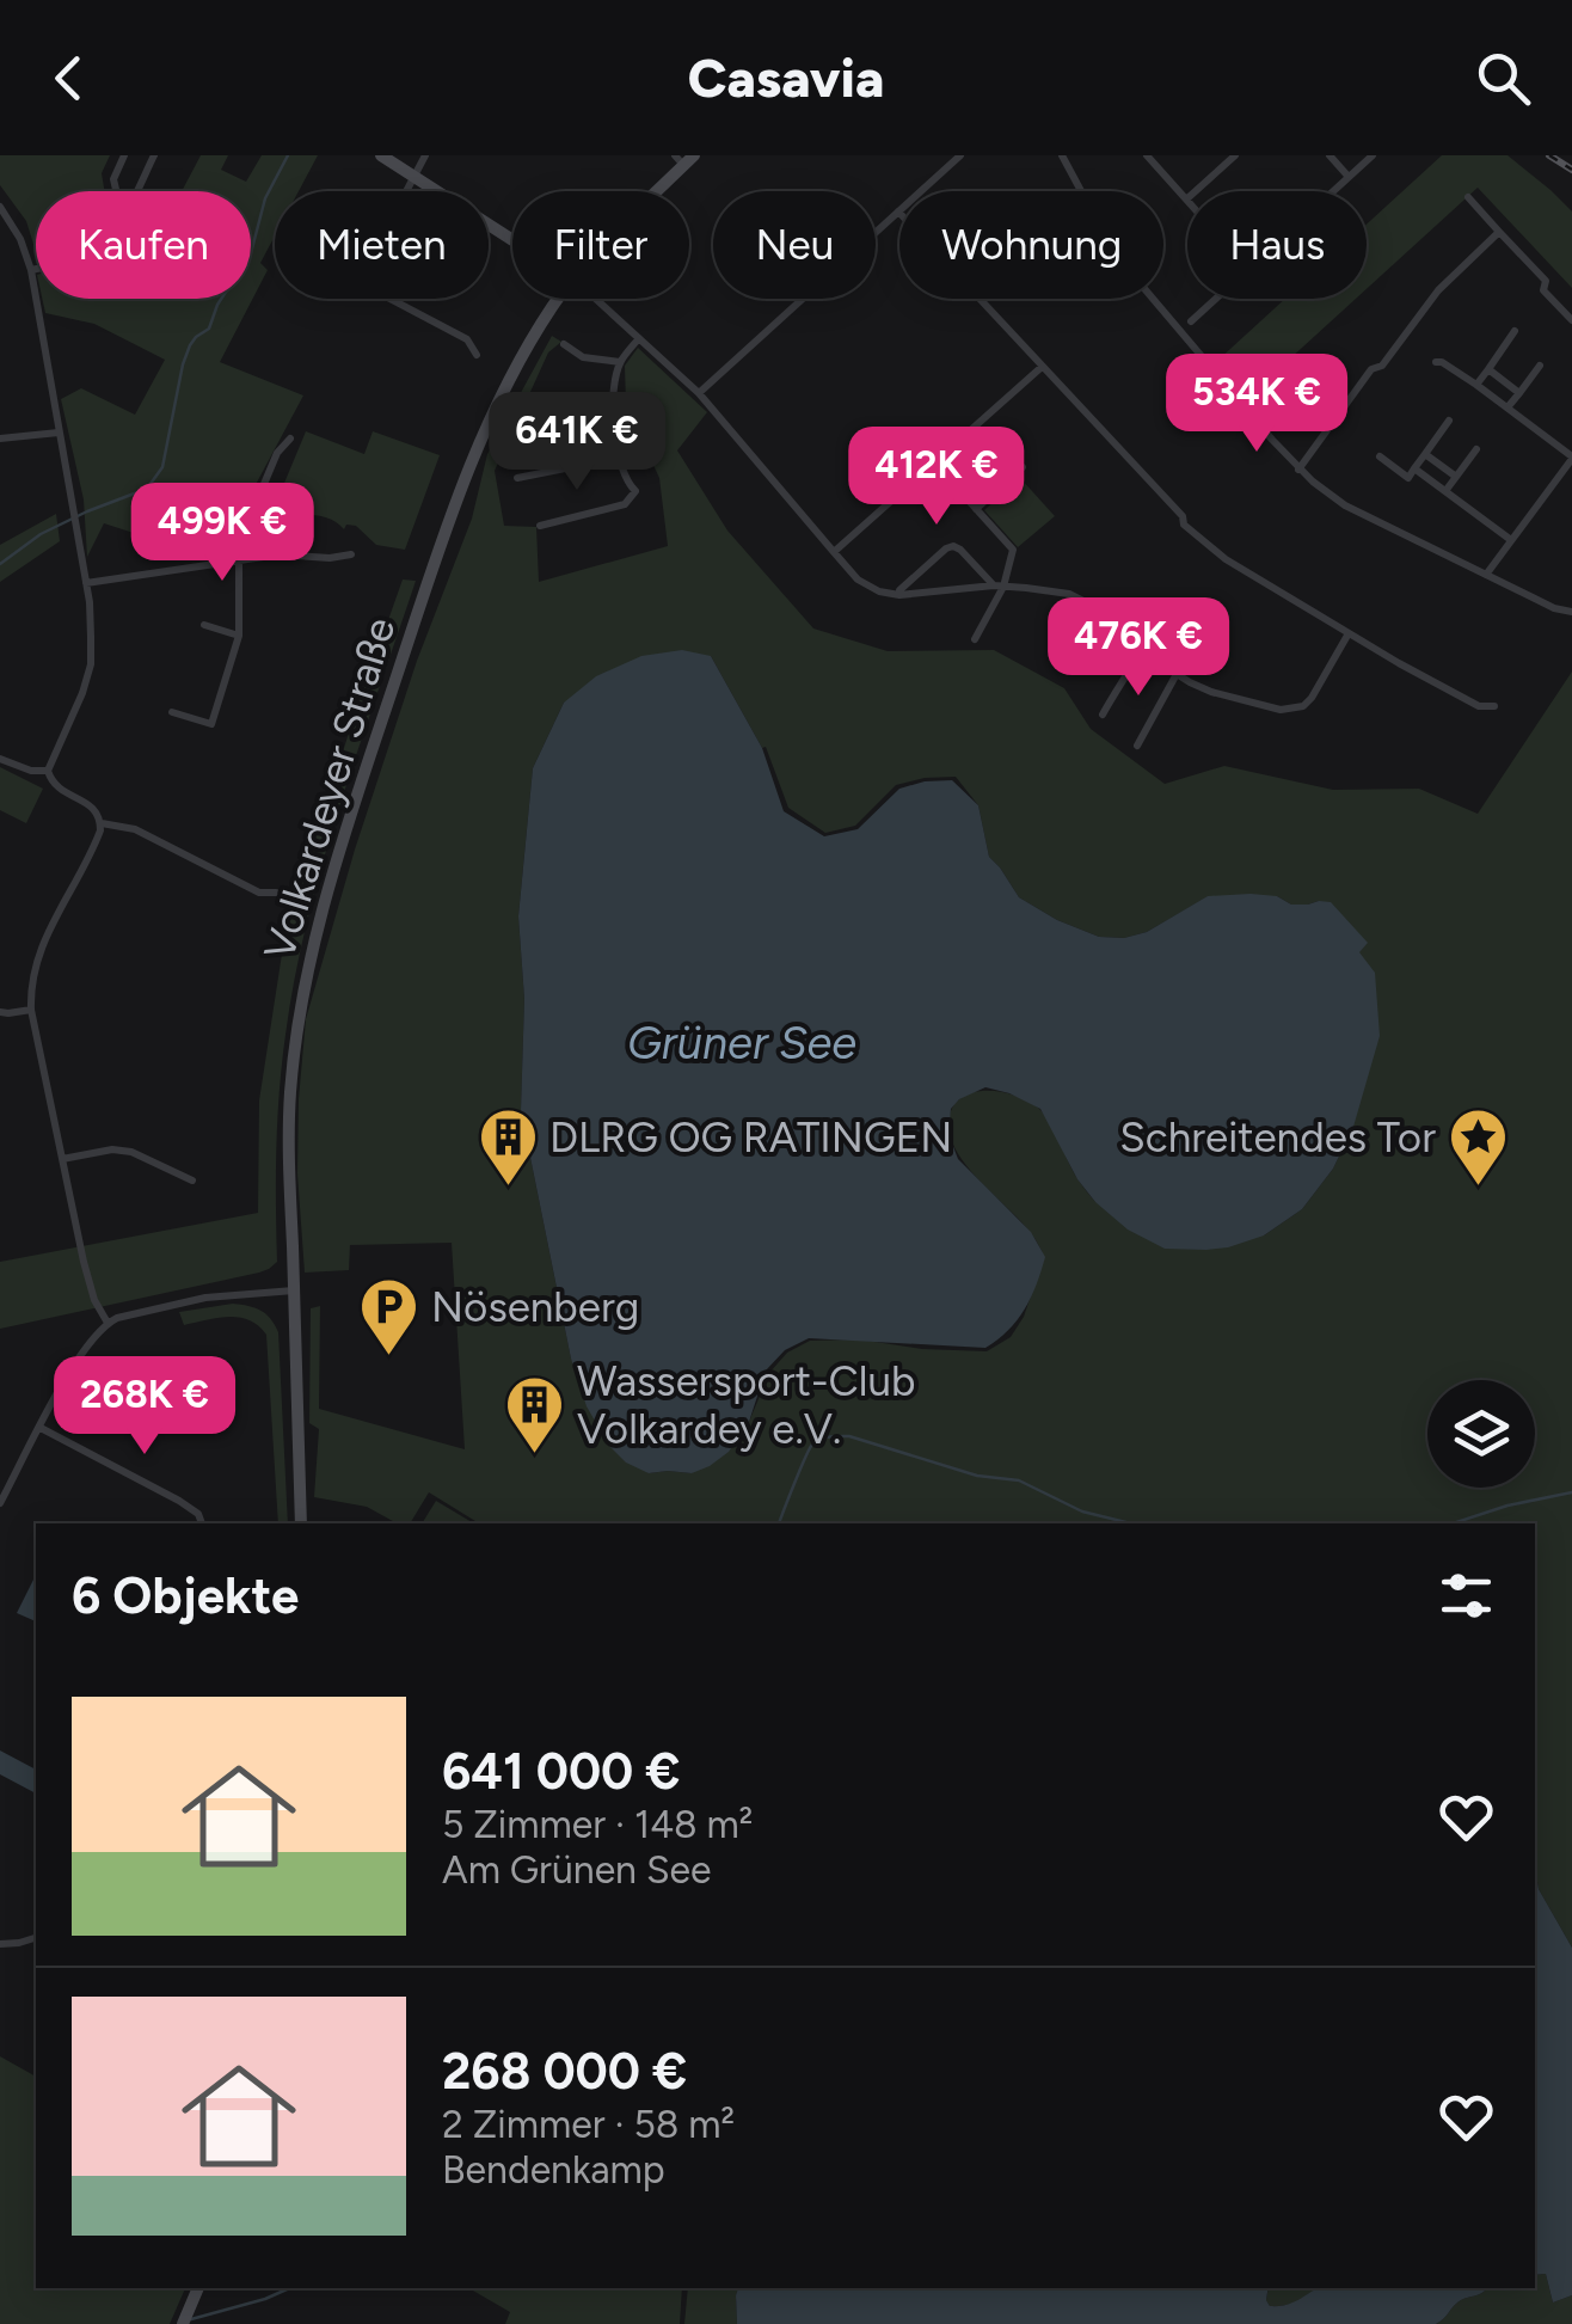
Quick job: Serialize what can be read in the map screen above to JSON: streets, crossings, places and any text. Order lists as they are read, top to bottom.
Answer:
{
  "streets": {
    "main road": ["Volkardeyer Straße"]
  },
  "water": ["Grüner See"],
  "places": {
    "building": ["DLRG OG RATINGEN", "Wassersport-Club Volkardey e.V."],
    "place": ["Schreitendes Tor"],
    "parking": ["Nösenberg"]
  },
  "page": {
    "header": "Casavia",
    "chip": [
      "Kaufen",
      "Mieten",
      "Filter",
      "Neu",
      "Wohnung",
      "Haus"
    ],
    "price": [
      "534K €",
      "641K €",
      "412K €",
      "499K €",
      "476K €",
      "268K €"
    ],
    "heading": "6 Objekte",
    "list": [
      {
        "name": "641 000 €",
        "note": "5 Zimmer · 148 m² · Am Grünen See"
      },
      {
        "name": "268 000 €",
        "note": "2 Zimmer · 58 m² · Bendenkamp"
      }
    ]
  }
}
